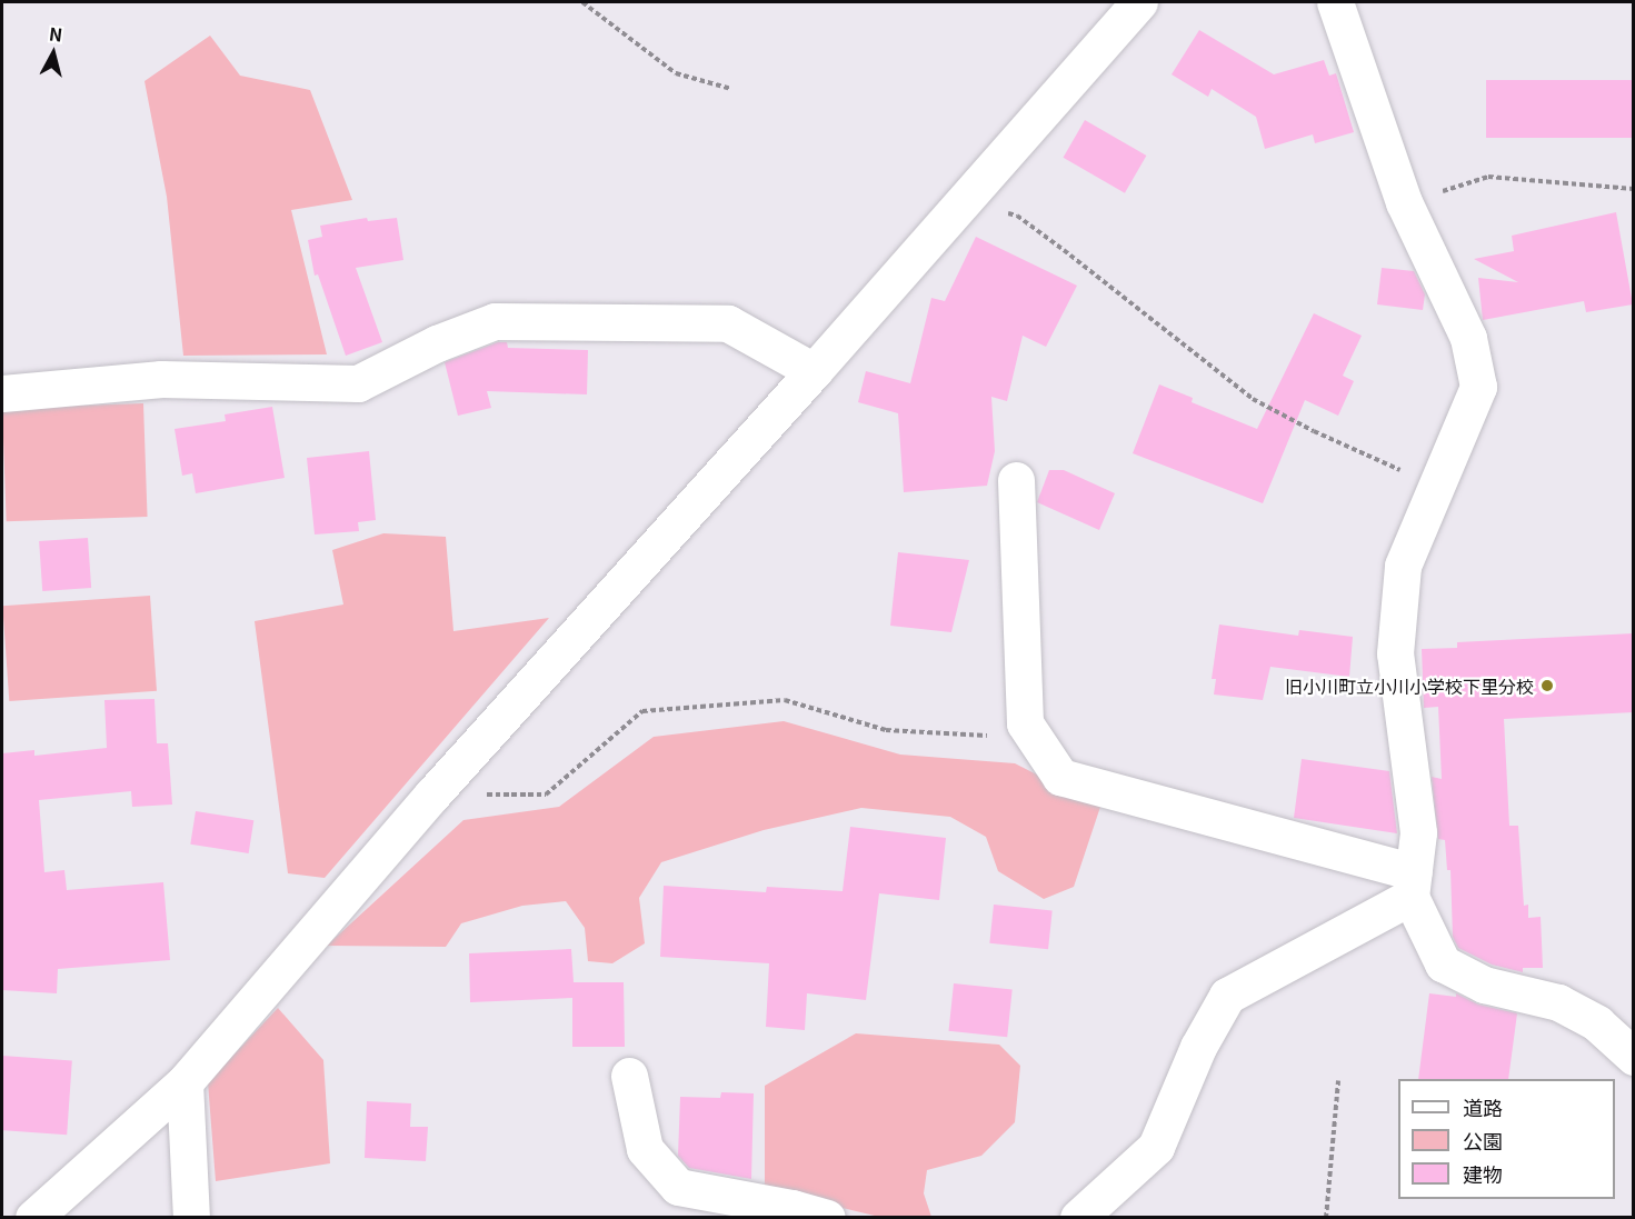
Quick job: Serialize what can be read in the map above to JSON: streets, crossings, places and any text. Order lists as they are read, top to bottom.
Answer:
{
  "places": ["旧小川町立小川小学校下里分校"],
  "legend": ["道路", "公園", "建物"],
  "north": "top"
}
